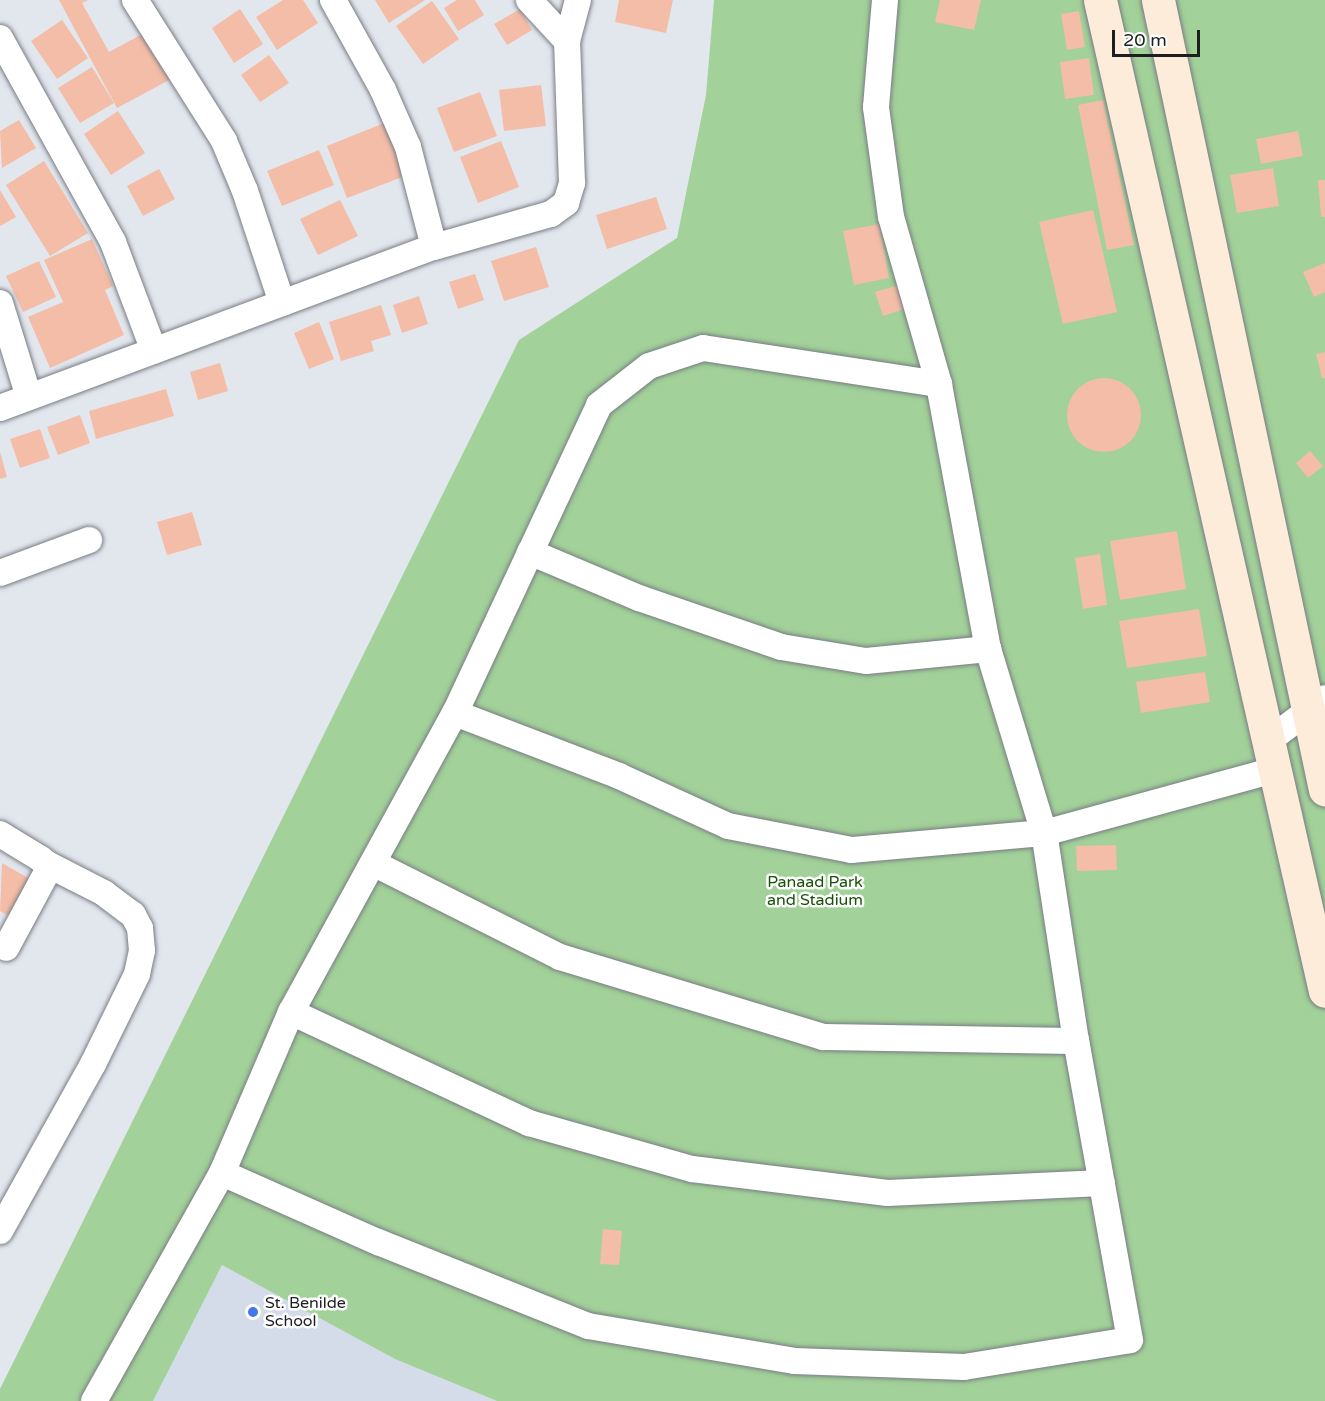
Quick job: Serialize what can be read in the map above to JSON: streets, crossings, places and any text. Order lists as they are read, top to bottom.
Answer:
{
  "parks": ["Panaad Park and Stadium"],
  "places": ["St. Benilde School"],
  "scale_bar": "20 m"
}
